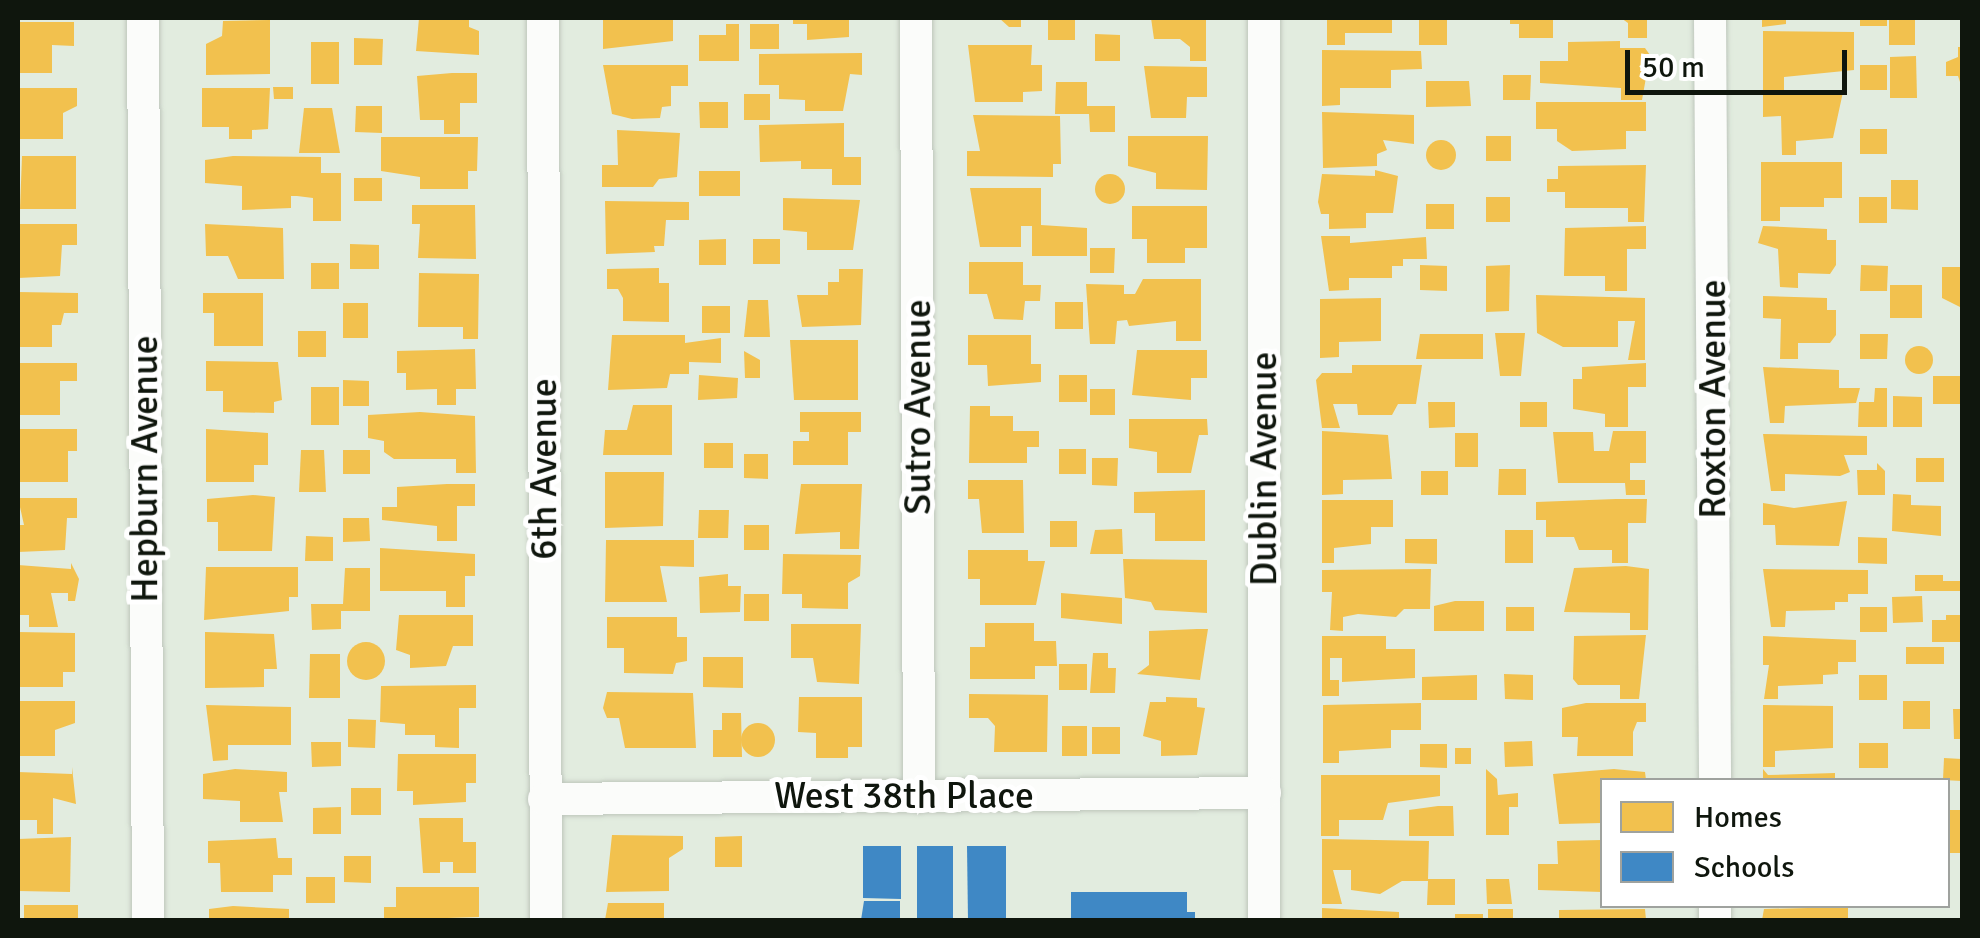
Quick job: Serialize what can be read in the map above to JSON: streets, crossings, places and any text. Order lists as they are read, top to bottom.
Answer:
{
  "streets": {
    "street": [
      "Roxton Avenue",
      "Sutro Avenue",
      "Hepburn Avenue",
      "6th Avenue",
      "Dublin Avenue",
      "West 38th Place"
    ]
  },
  "crossings": [
    ["Sutro Avenue", "West 38th Place"],
    ["6th Avenue", "West 38th Place"],
    ["Dublin Avenue", "West 38th Place"]
  ],
  "legend": ["Homes", "Schools"],
  "scale_bar": "50 m"
}
